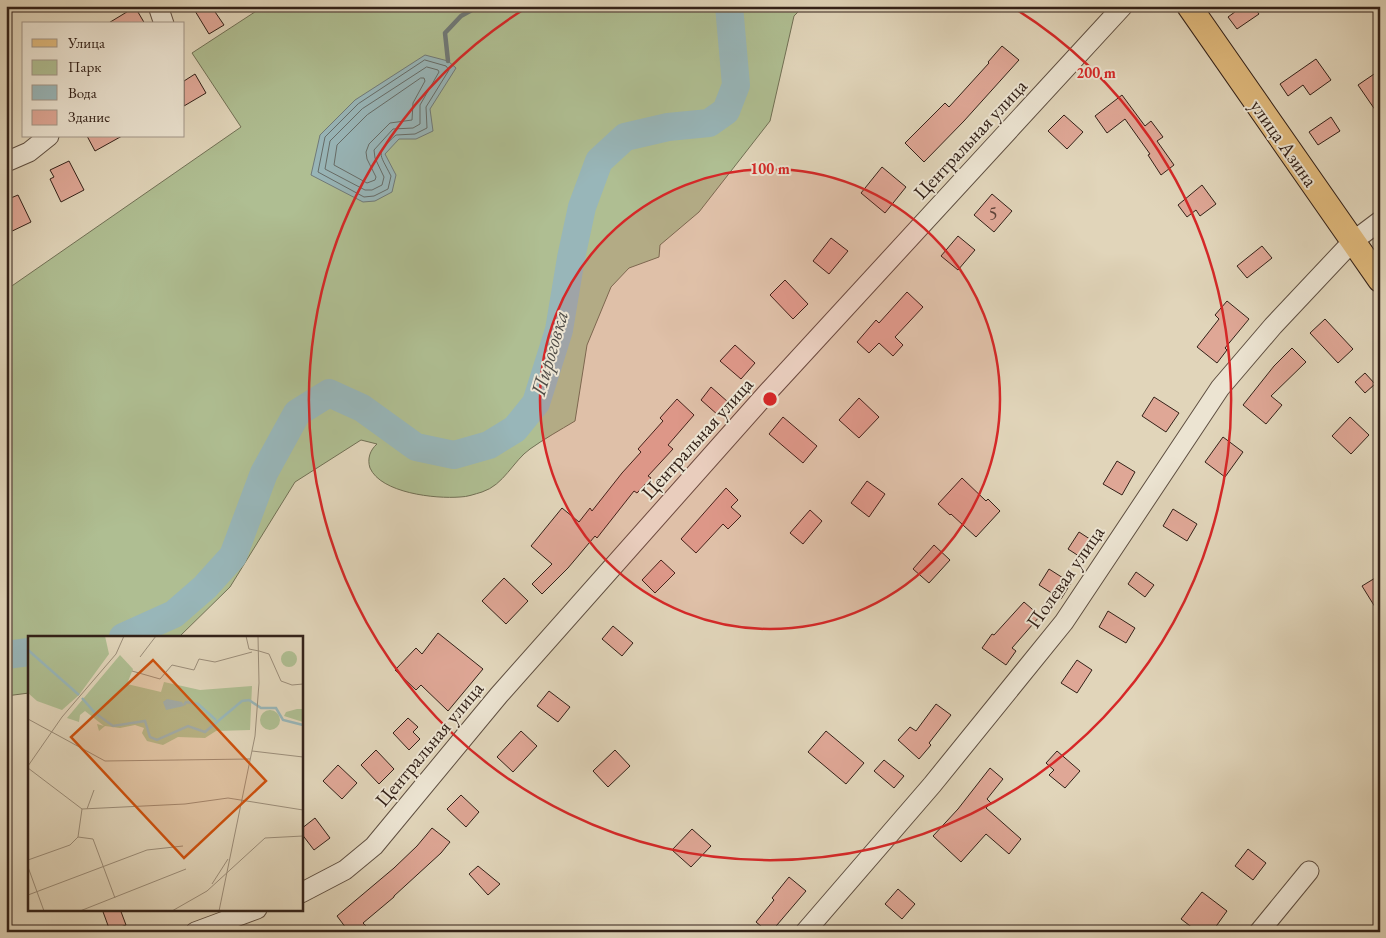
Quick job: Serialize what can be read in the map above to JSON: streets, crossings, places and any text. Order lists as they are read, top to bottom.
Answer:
{
  "streets": {
    "main road": ["улица Азина"],
    "street": ["Центральная улица", "Полевая улица"]
  },
  "crossings": [
    ["улица Азина", "Полевая улица"]
  ],
  "water": ["Пироговка"],
  "house_numbers": ["5"],
  "legend": [
    "Улица",
    "Парк",
    "Вода",
    "Здание"
  ],
  "rings": ["200 m", "100 m"]
}
